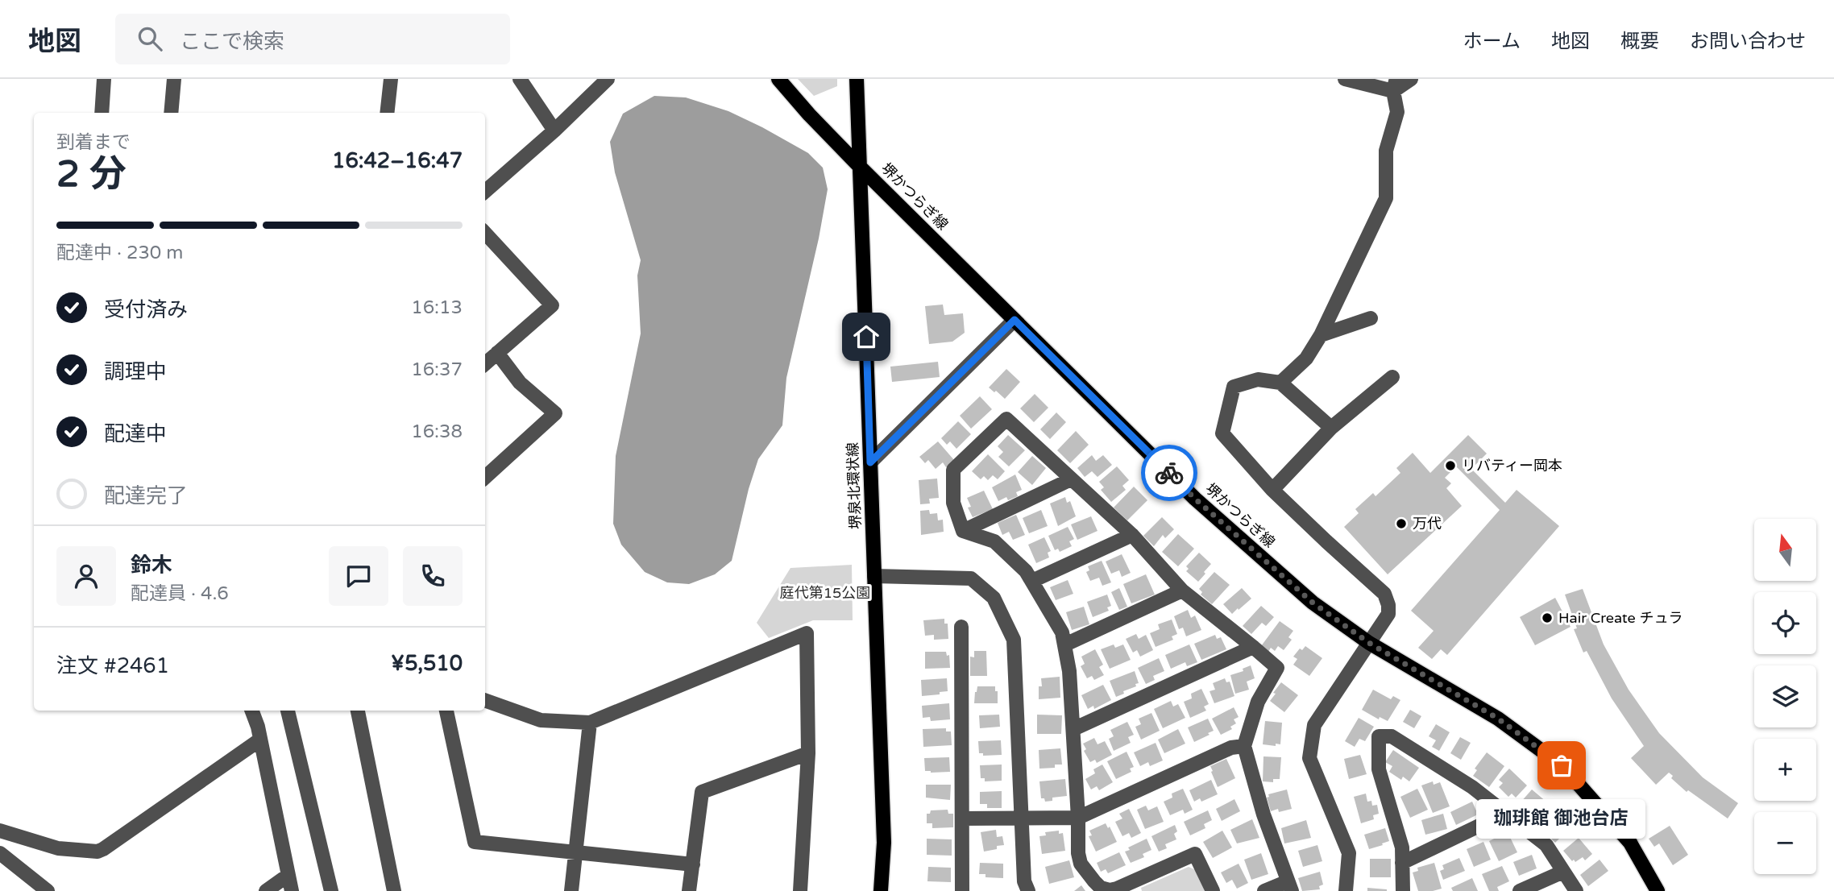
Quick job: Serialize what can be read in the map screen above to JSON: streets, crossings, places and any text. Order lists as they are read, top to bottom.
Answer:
{
  "streets": {
    "main road": ["堺かつらぎ線", "堺泉北環状線"]
  },
  "crossings": [
    ["堺かつらぎ線", "堺泉北環状線"]
  ],
  "parks": ["庭代第15公園"],
  "places": [
    "リバティー岡本",
    "万代",
    "Hair Create チュラ",
    "珈琲館 御池台店"
  ],
  "north": "top",
  "page": {
    "header": "地図",
    "search": "ここで検索",
    "nav": [
      "ホーム",
      "地図",
      "概要",
      "お問い合わせ"
    ],
    "heading": ["2 分", "到着まで", "16:42–16:47"],
    "panel": [
      "鈴木",
      "配達員 · 4.6",
      "注文 #2461",
      "¥5,510"
    ],
    "bar": "配達中 · 230 m",
    "list": [
      ["受付済み", "16:13"],
      ["調理中", "16:37"],
      ["配達中", "16:38"],
      "配達完了"
    ],
    "map_buttons": ["+", "−"],
    "bubble": "珈琲館 御池台店"
  }
}
